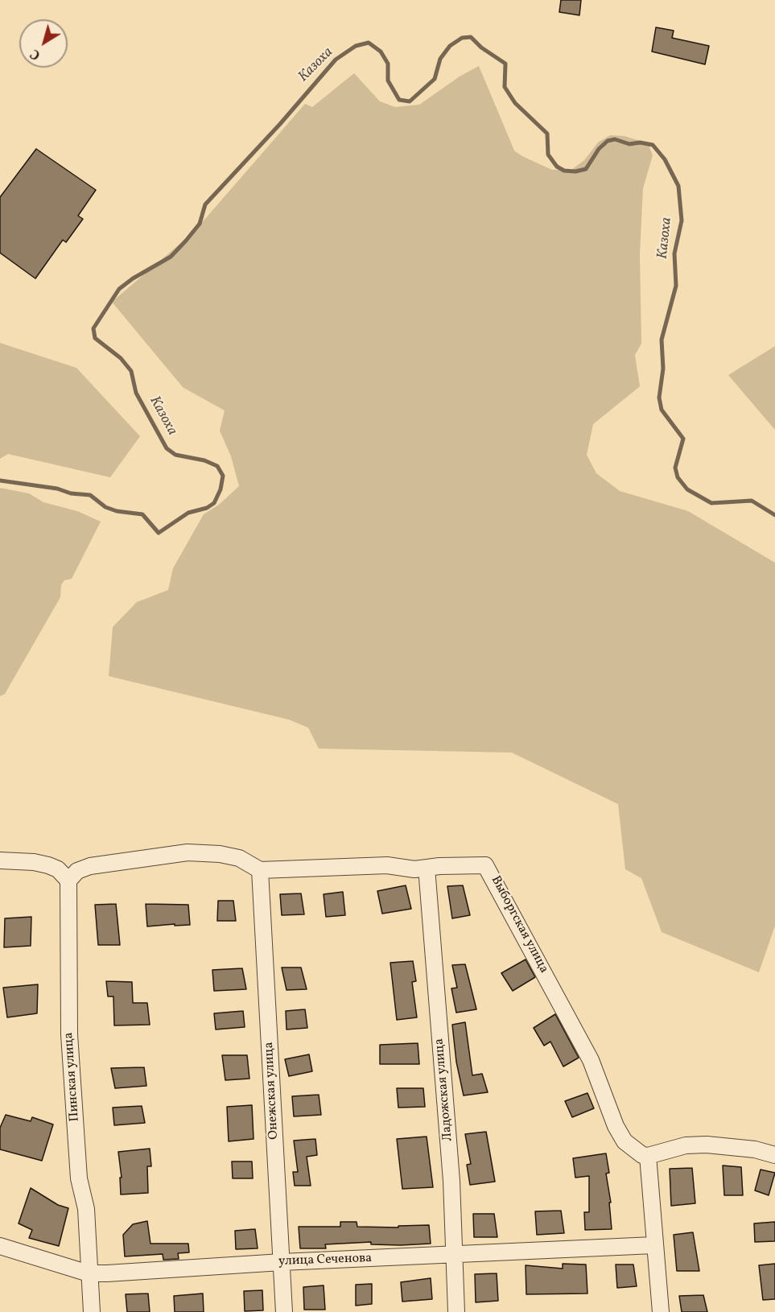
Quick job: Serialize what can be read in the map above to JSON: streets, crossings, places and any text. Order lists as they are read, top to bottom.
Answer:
{
  "streets": {
    "street": [
      "Выборгская улица",
      "Пинская улица",
      "Ладожская улица",
      "Онежская улица",
      "улица Сеченова"
    ]
  },
  "crossings": [
    ["Выборгская улица", "Ладожская улица"],
    ["Выборгская улица", "Онежская улица"],
    ["Пинская улица", "улица Сеченова"],
    ["Ладожская улица", "улица Сеченова"],
    ["Онежская улица", "улица Сеченова"]
  ],
  "water": ["Казоха"],
  "north": "bottom left"
}
